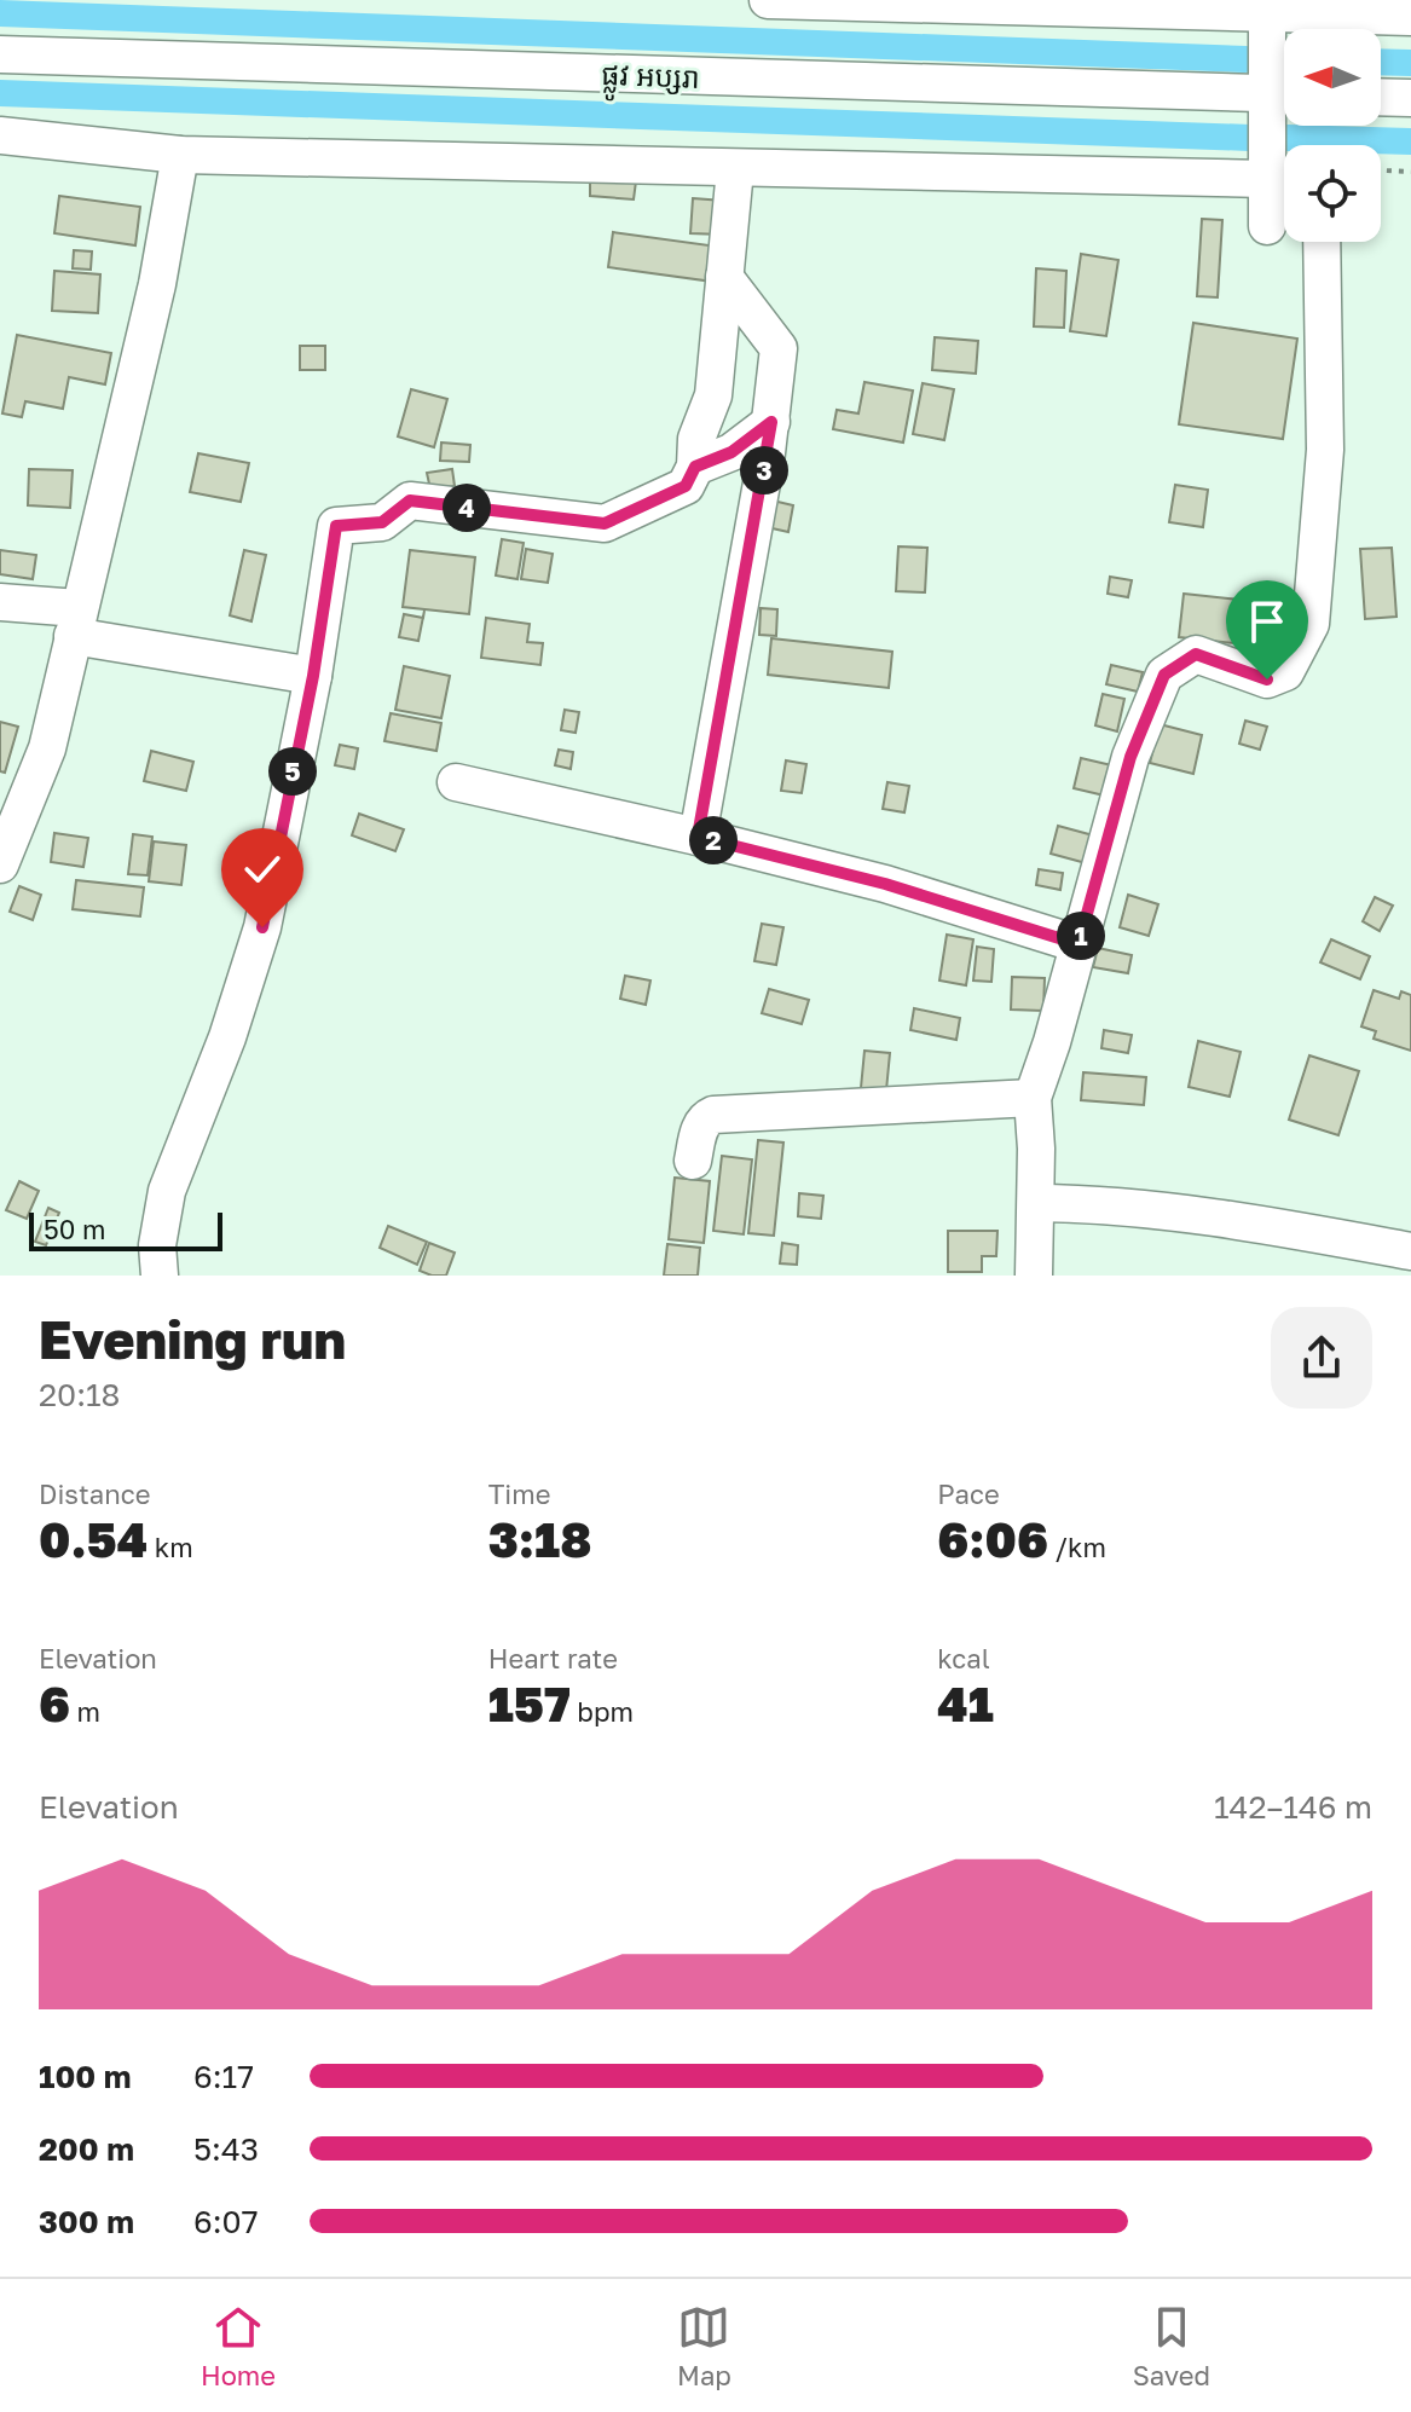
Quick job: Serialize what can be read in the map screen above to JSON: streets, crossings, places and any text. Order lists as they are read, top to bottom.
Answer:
{
  "streets": {
    "street": ["ផ្លូវ អប្សរា"]
  },
  "scale_bar": "50 m",
  "north": "left",
  "page": {
    "pins": [
      "3",
      "4",
      "5",
      "2",
      "1"
    ],
    "scale": "50 m",
    "heading": ["Evening run", "20:18"],
    "stats": [
      ["Distance", "0.54 km"],
      ["Time", "3:18"],
      ["Pace", "6:06 /km"],
      ["Elevation", "6 m"],
      ["Heart rate", "157 bpm"],
      ["kcal", "41"]
    ],
    "chart": ["Elevation", "142–146 m"],
    "list": [
      {
        "name": "100 m",
        "note": "6:17"
      },
      {
        "name": "200 m",
        "note": "5:43"
      },
      {
        "name": "300 m",
        "note": "6:07"
      }
    ],
    "tabs": ["Home", "Map", "Saved"]
  }
}
